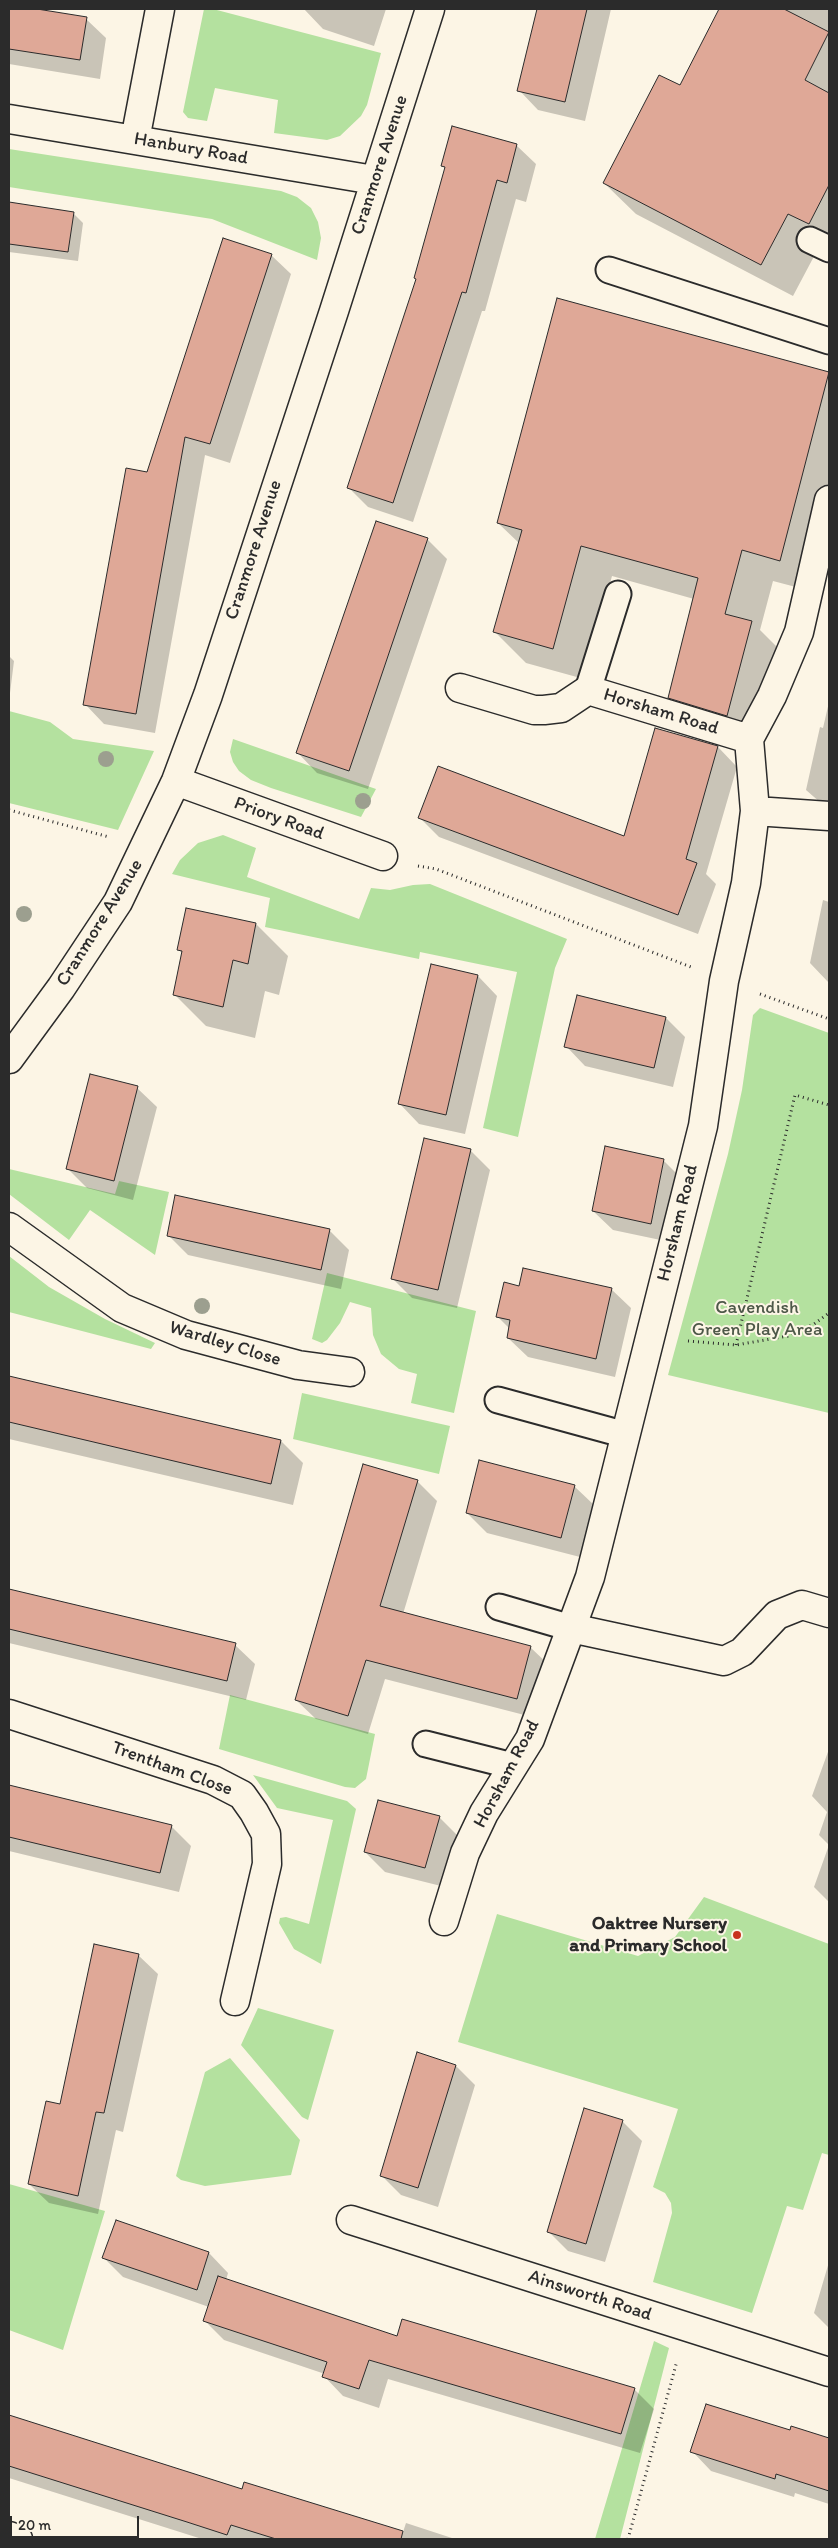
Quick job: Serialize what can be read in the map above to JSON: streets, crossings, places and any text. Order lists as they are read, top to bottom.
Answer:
{
  "streets": {
    "street": [
      "Hanbury Road",
      "Cranmore Avenue",
      "Horsham Road",
      "Priory Road",
      "Wardley Close",
      "Trentham Close",
      "Ainsworth Road"
    ]
  },
  "crossings": [
    ["Hanbury Road", "Cranmore Avenue"],
    ["Cranmore Avenue", "Priory Road"]
  ],
  "parks": ["Cavendish Green Play Area"],
  "places": ["Oaktree Nursery and Primary School"],
  "scale_bar": "20 m"
}
